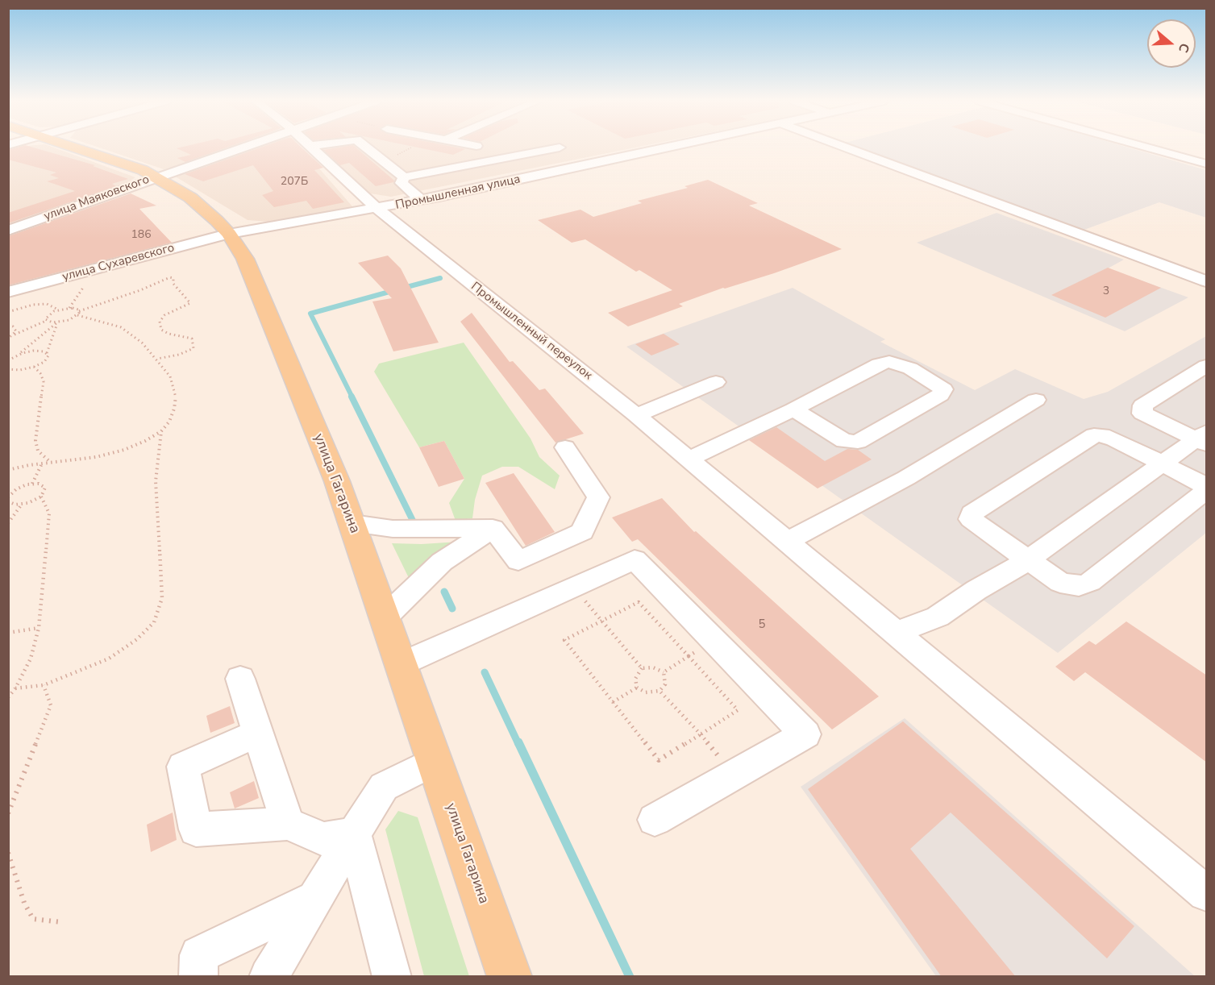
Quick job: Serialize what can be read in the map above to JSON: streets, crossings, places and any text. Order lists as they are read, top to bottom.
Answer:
{
  "streets": {
    "main road": ["улица Гагарина"],
    "street": [
      "Промышленная улица",
      "улица Маяковского",
      "улица Сухаревского",
      "Промышленный переулок"
    ]
  },
  "crossings": [
    ["Промышленная улица", "улица Сухаревского"],
    ["Промышленная улица", "Промышленный переулок"],
    ["Промышленная улица", "улица Гагарина"],
    ["улица Маяковского", "улица Гагарина"],
    ["улица Сухаревского", "улица Гагарина"]
  ],
  "house_numbers": [
    "207Б",
    "186",
    "3",
    "5"
  ],
  "north": "right"
}
